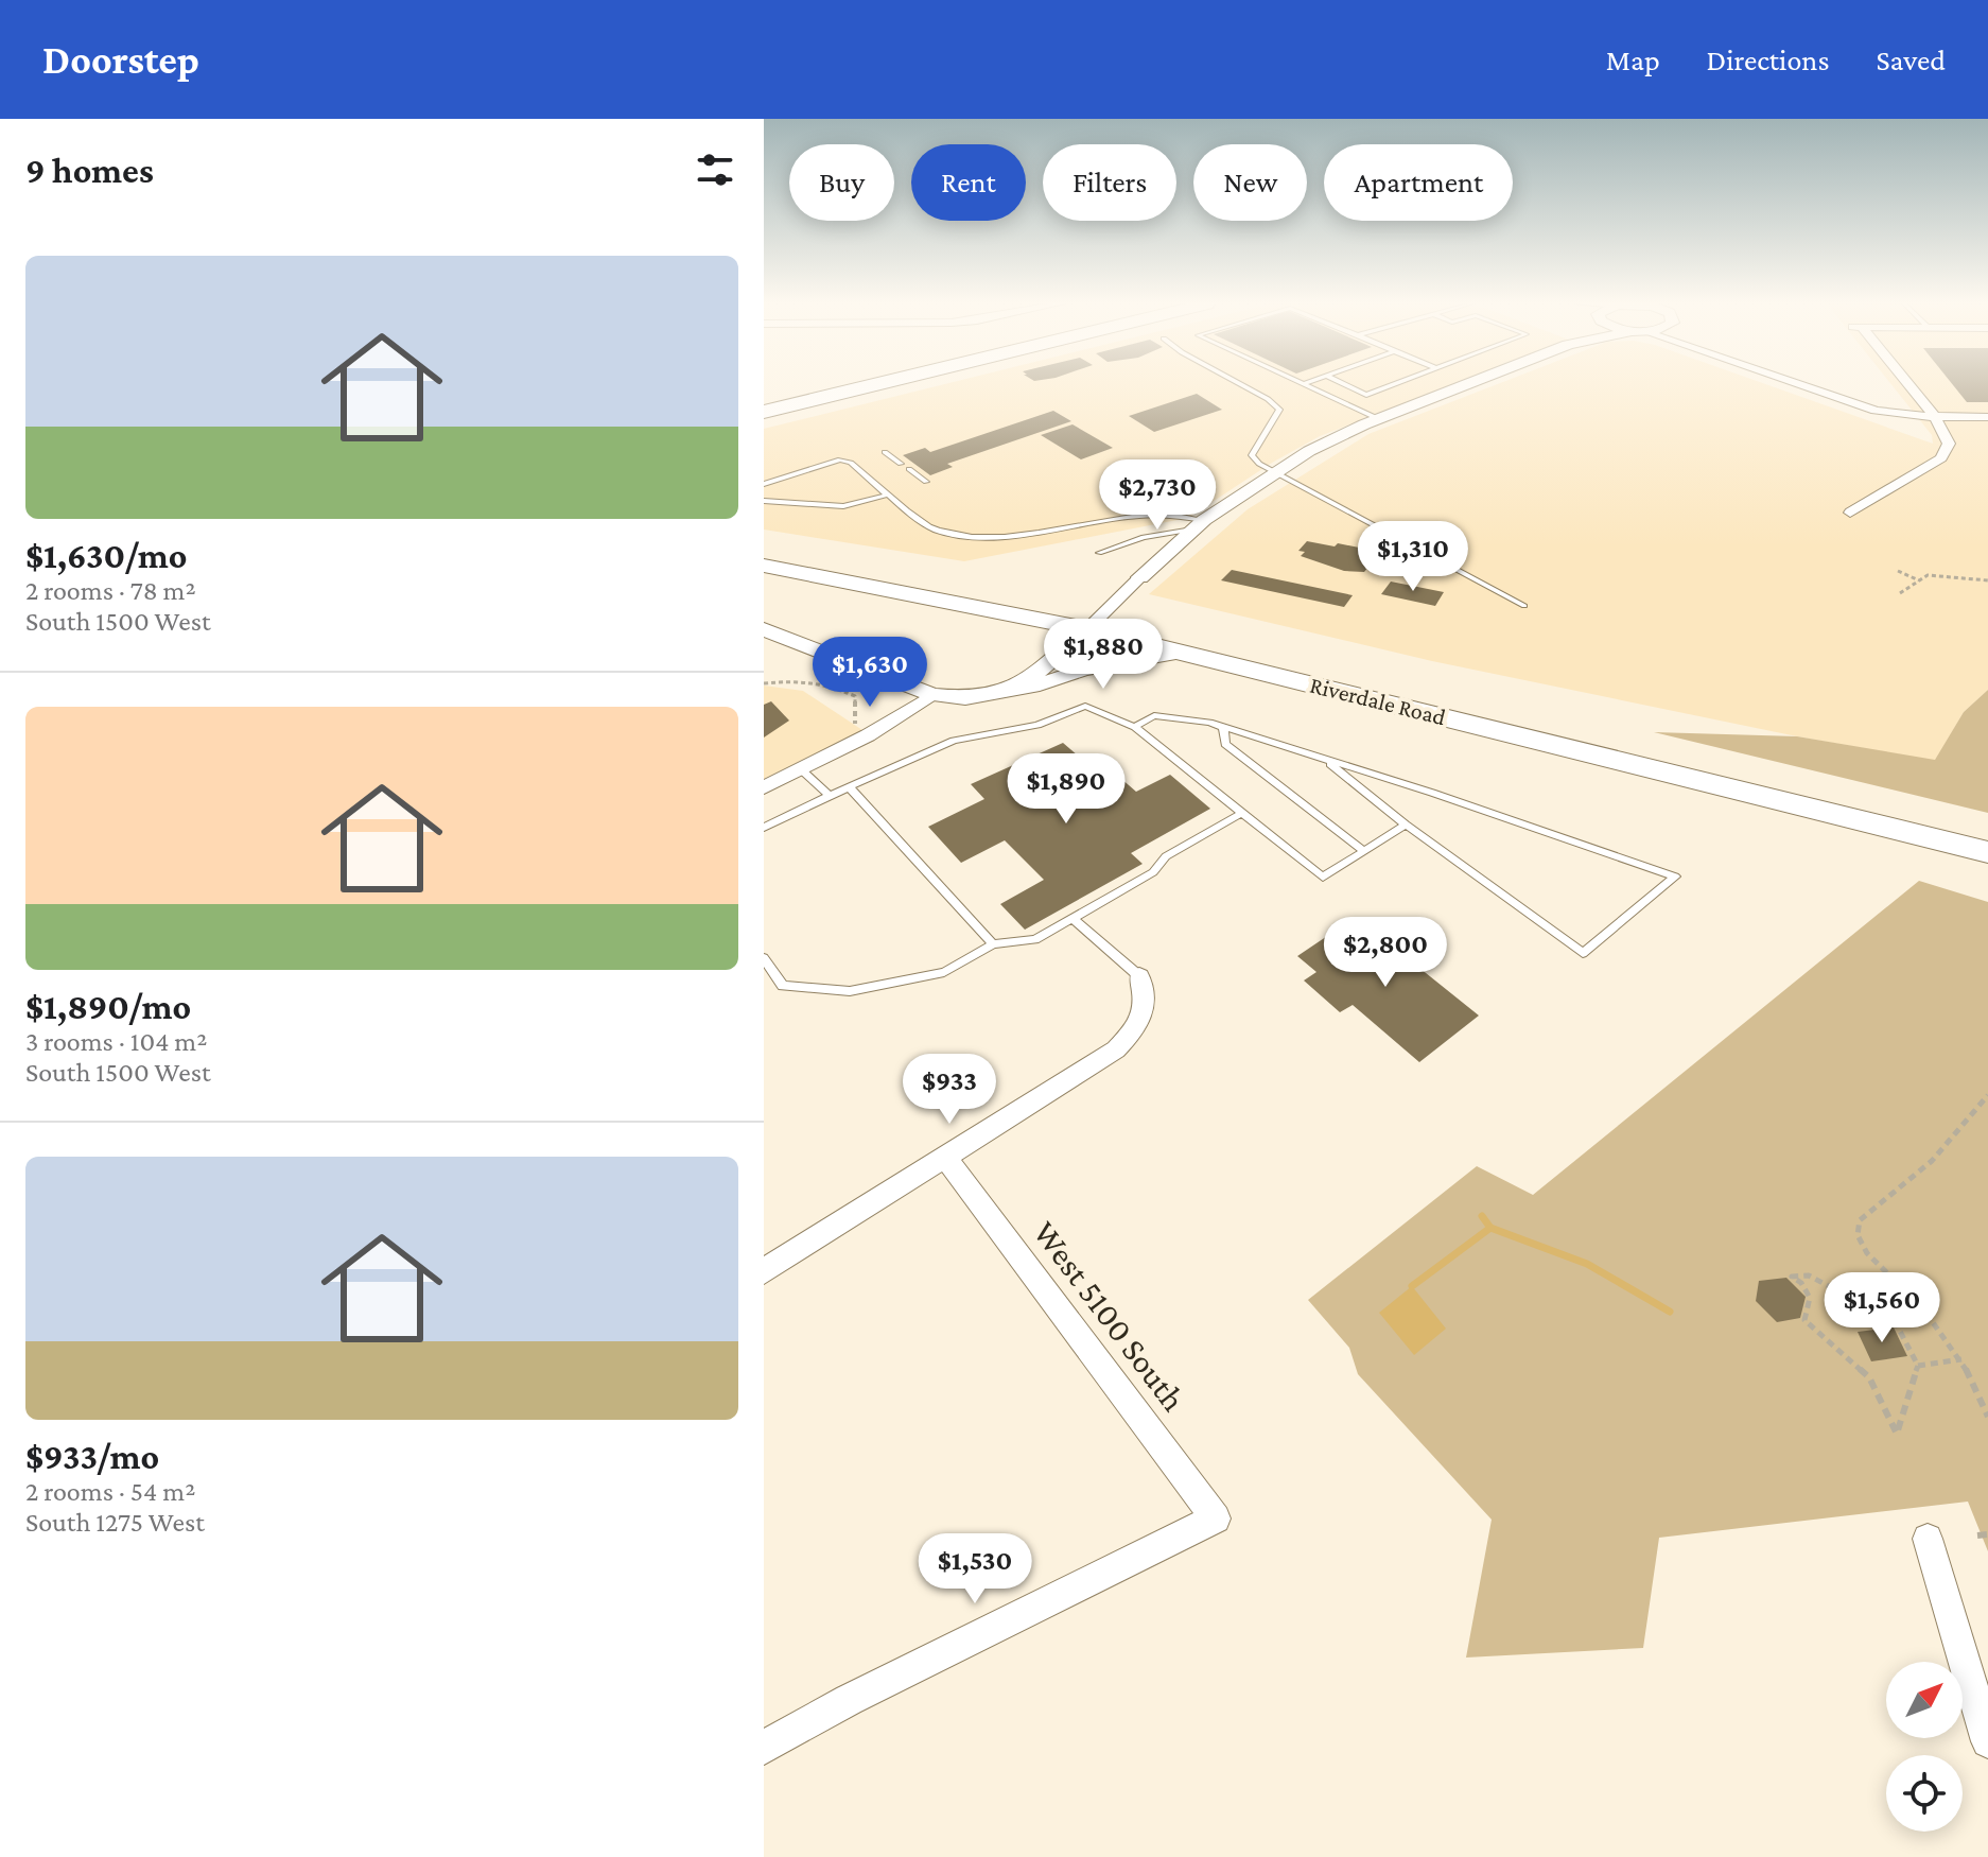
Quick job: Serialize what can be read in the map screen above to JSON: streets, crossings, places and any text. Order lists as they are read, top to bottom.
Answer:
{
  "streets": {
    "main road": ["Riverdale Road"],
    "street": ["West 5100 South"]
  },
  "north": "top right",
  "page": {
    "header": "Doorstep",
    "nav": ["Map", "Directions", "Saved"],
    "heading": "9 homes",
    "chip": [
      "Buy",
      "Rent",
      "Filters",
      "New",
      "Apartment"
    ],
    "list": [
      {
        "name": "$1,630/mo",
        "note": "2 rooms · 78 m² · South 1500 West"
      },
      {
        "name": "$1,890/mo",
        "note": "3 rooms · 104 m² · South 1500 West"
      },
      {
        "name": "$933/mo",
        "note": "2 rooms · 54 m² · South 1275 West"
      }
    ],
    "price": [
      "$2,730",
      "$1,310",
      "$1,880",
      "$1,630",
      "$1,890",
      "$2,800",
      "$933",
      "$1,560",
      "$1,530"
    ]
  }
}
